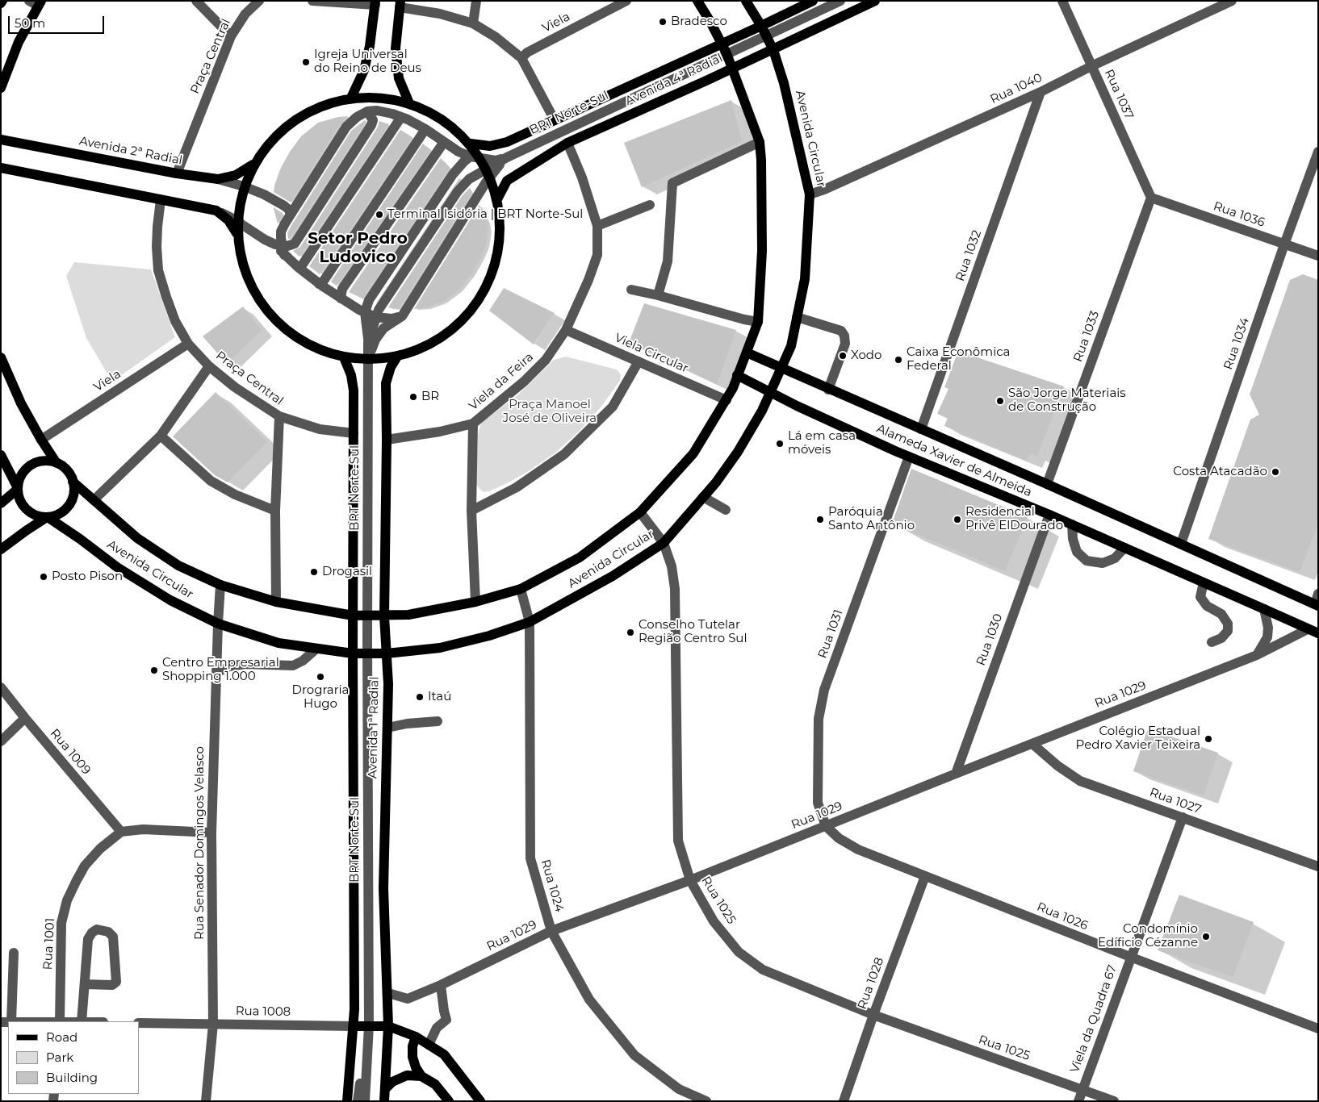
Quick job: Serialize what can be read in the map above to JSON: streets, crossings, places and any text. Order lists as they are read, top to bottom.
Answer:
{
  "streets": {
    "main road": [
      "Avenida 4ª Radial",
      "Avenida Circular",
      "Avenida 2ª Radial",
      "Alameda Xavier de Almeida",
      "Avenida 1ª Radial",
      "Rua 1008"
    ],
    "street": [
      "Viela",
      "Praça Central",
      "Rua 1040",
      "Rua 1037",
      "BRT Norte-Sul",
      "Rua 1036",
      "Rua 1032",
      "Rua 1033",
      "Rua 1034",
      "Viela Circular",
      "Viela da Feira",
      "Rua 1031",
      "Rua 1030",
      "Rua 1029",
      "Rua 1009",
      "Rua 1027",
      "Rua Senador Domingos Velasco",
      "Rua 1024",
      "Rua 1025",
      "Rua 1026",
      "Rua 1001",
      "Rua 1028",
      "Viela da Quadra 67"
    ]
  },
  "crossings": [
    ["Viela", "Praça Central"],
    ["Praça Central", "Avenida 2ª Radial"],
    ["Praça Central", "Avenida 1ª Radial"],
    ["Avenida 4ª Radial", "Avenida Circular"],
    ["Avenida 4ª Radial", "Viela da Feira"],
    ["Rua 1040", "Rua 1037"],
    ["Rua 1040", "Avenida Circular"],
    ["Rua 1040", "Rua 1032"],
    ["Rua 1037", "Rua 1036"],
    ["Rua 1037", "Rua 1033"],
    ["BRT Norte-Sul", "Avenida Circular"],
    ["BRT Norte-Sul", "Rua 1008"],
    ["Avenida Circular", "Viela Circular"],
    ["Avenida Circular", "Alameda Xavier de Almeida"],
    ["Avenida Circular", "Avenida 1ª Radial"],
    ["Avenida Circular", "Rua Senador Domingos Velasco"],
    ["Avenida Circular", "Rua 1024"],
    ["Avenida Circular", "Rua 1025"],
    ["Rua 1036", "Rua 1033"],
    ["Rua 1036", "Rua 1034"],
    ["Rua 1032", "Alameda Xavier de Almeida"],
    ["Rua 1033", "Alameda Xavier de Almeida"],
    ["Rua 1034", "Alameda Xavier de Almeida"],
    ["Viela Circular", "Viela da Feira"],
    ["Viela da Feira", "Avenida 1ª Radial"],
    ["Alameda Xavier de Almeida", "Rua 1031"],
    ["Alameda Xavier de Almeida", "Rua 1030"],
    ["Alameda Xavier de Almeida", "Rua 1029"],
    ["Rua 1031", "Rua 1029"],
    ["Rua 1031", "Rua 1026"],
    ["Rua 1030", "Rua 1029"],
    ["Rua 1029", "Avenida 1ª Radial"],
    ["Rua 1029", "Rua 1027"],
    ["Rua 1029", "Rua 1024"],
    ["Rua 1029", "Rua 1025"],
    ["Rua 1029", "Rua 1026"],
    ["Avenida 1ª Radial", "Rua 1008"],
    ["Rua 1009", "Rua 1001"],
    ["Rua 1027", "Viela da Quadra 67"],
    ["Rua Senador Domingos Velasco", "Rua 1001"],
    ["Rua Senador Domingos Velasco", "Rua 1008"],
    ["Rua 1025", "Rua 1028"],
    ["Rua 1025", "Viela da Quadra 67"],
    ["Rua 1026", "Rua 1028"],
    ["Rua 1026", "Viela da Quadra 67"]
  ],
  "districts": ["Setor Pedro Ludovico"],
  "parks": ["Praça Manoel José de Oliveira"],
  "places": [
    "Bradesco",
    "Igreja Universal do Reino de Deus",
    "Terminal Isidória | BRT Norte-Sul",
    "Xodo",
    "Caixa Econômica Federal",
    "BR",
    "São Jorge Materiais de Construção",
    "Lá em casa móveis",
    "Costa Atacadão",
    "Paróquia Santo Antônio",
    "Residencial Privê ElDourado",
    "Drogasil",
    "Posto Pison",
    "Conselho Tutelar Região Centro Sul",
    "Centro Empresarial Shopping 1.000",
    "Drograria Hugo",
    "Itaú",
    "Colégio Estadual Pedro Xavier Teixeira",
    "Condomínio Edíficio Cézanne"
  ],
  "legend": ["Road", "Park", "Building"],
  "scale_bar": "50 m"
}
